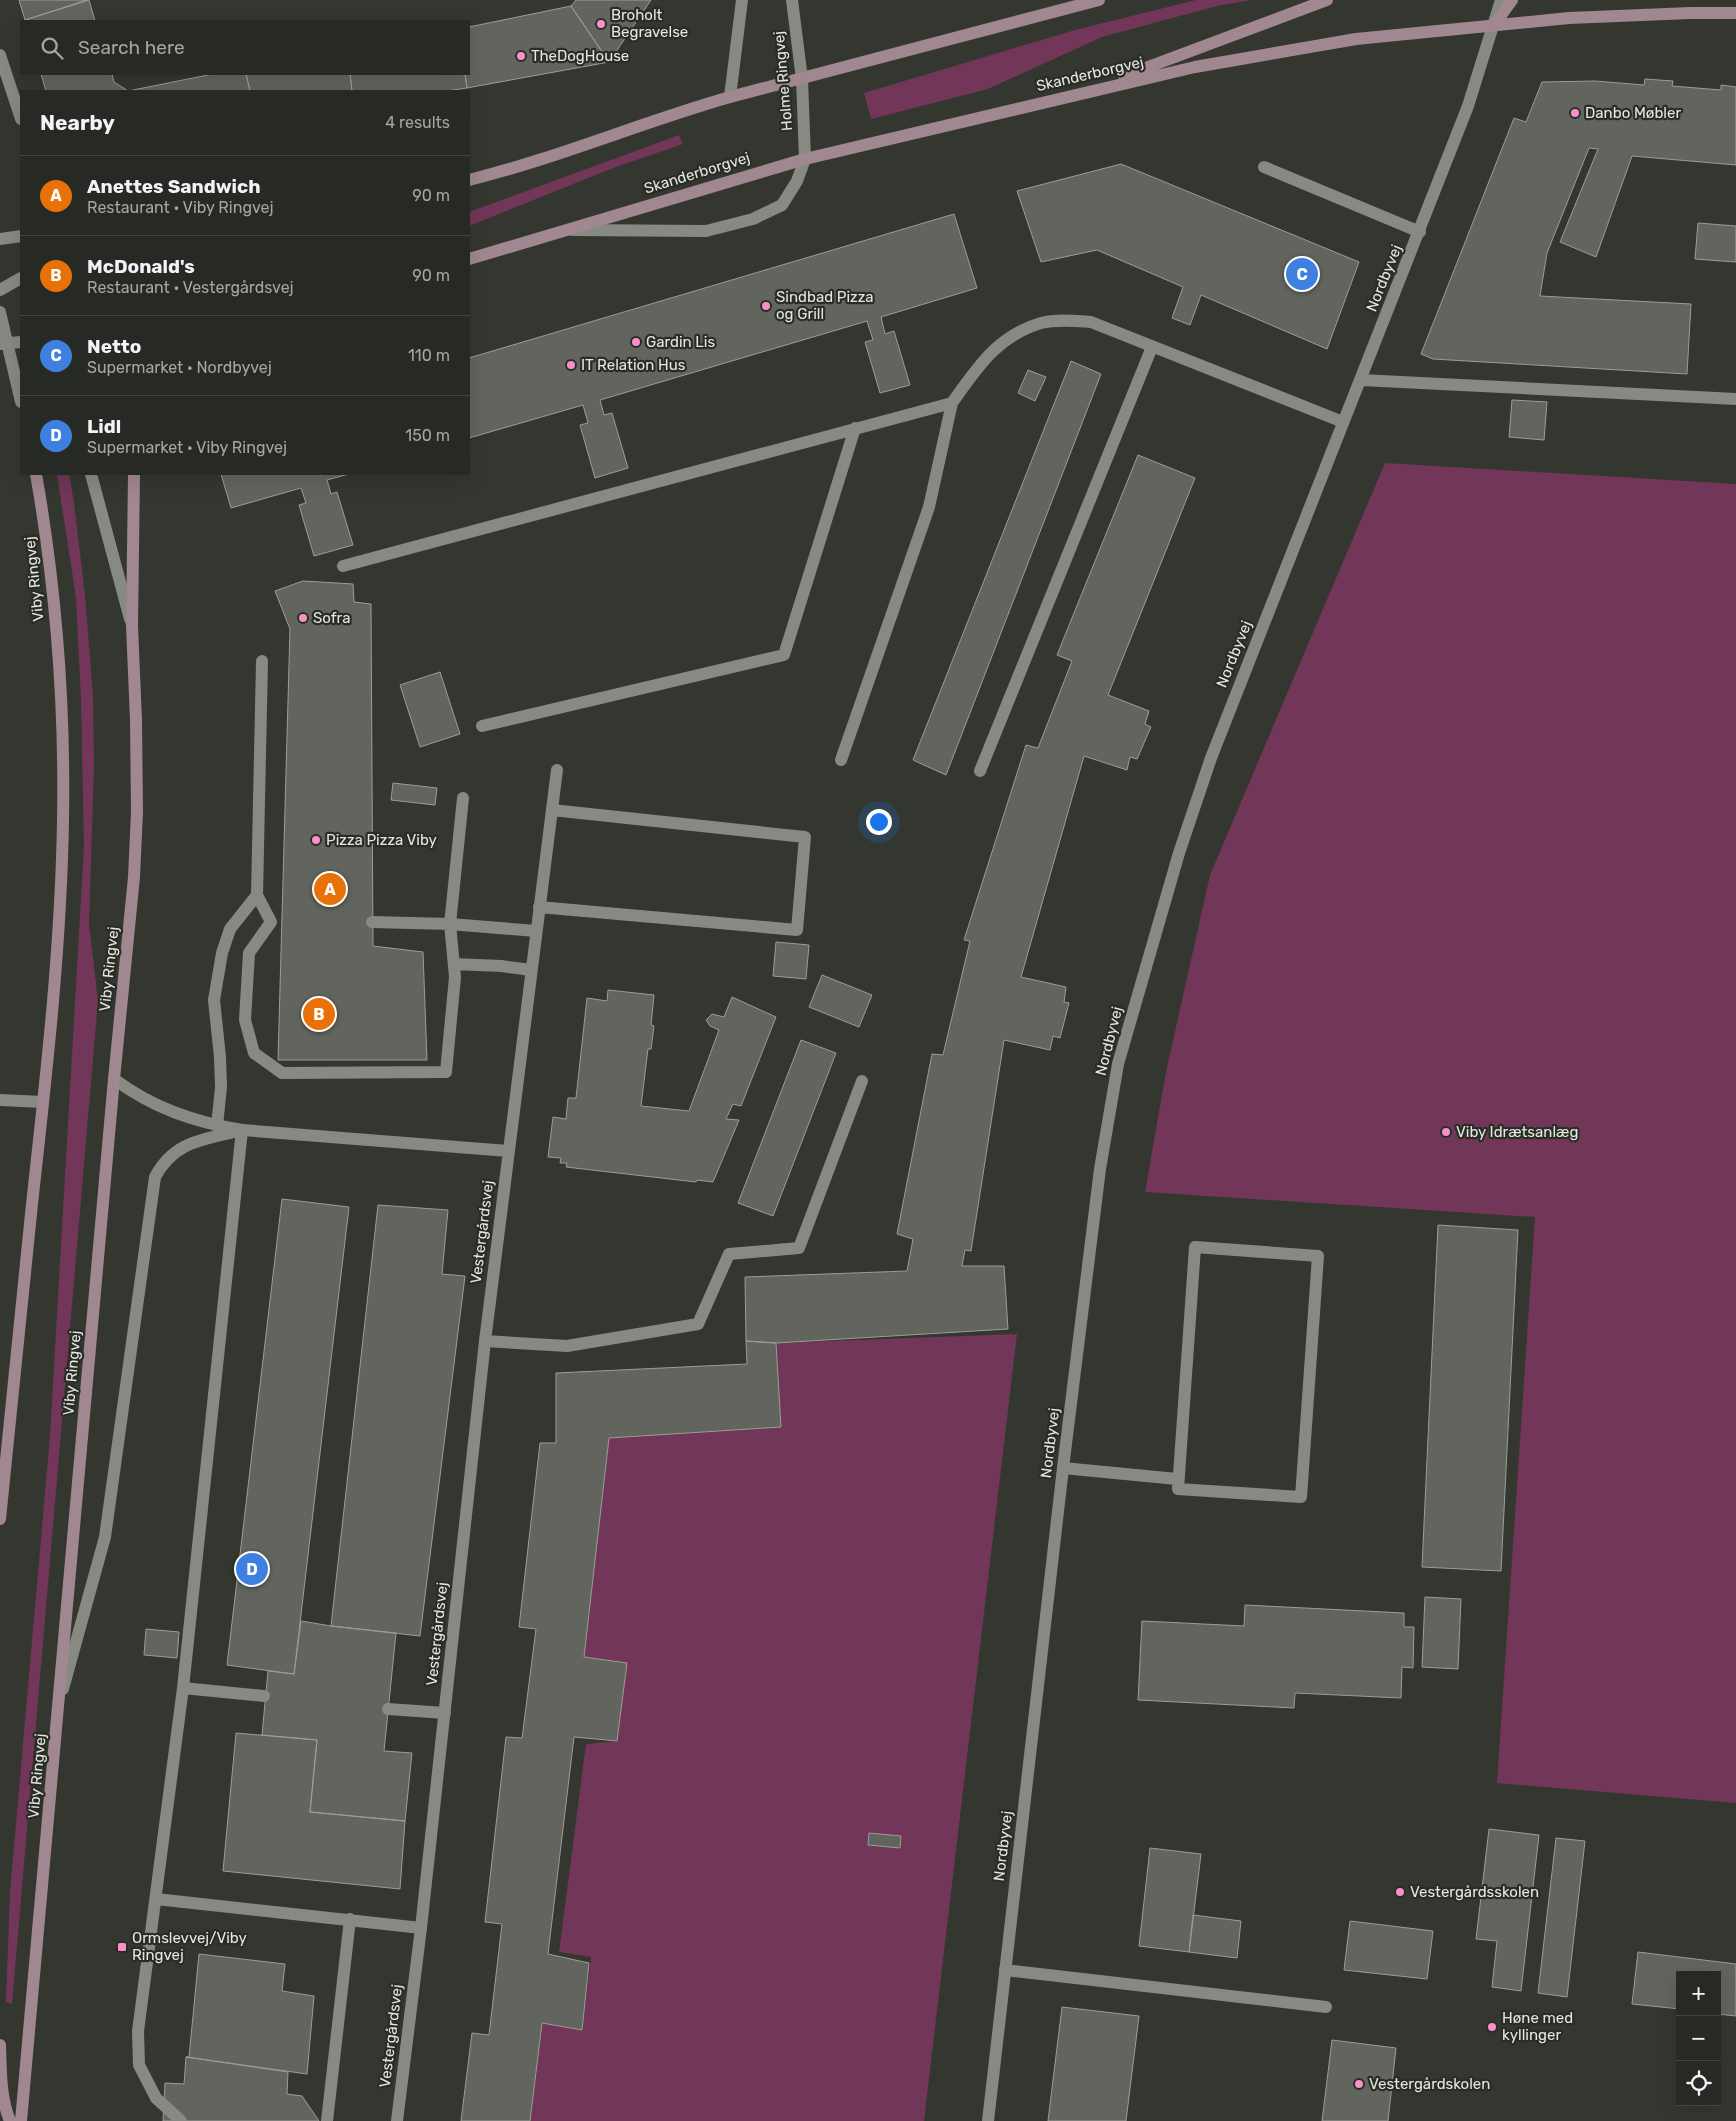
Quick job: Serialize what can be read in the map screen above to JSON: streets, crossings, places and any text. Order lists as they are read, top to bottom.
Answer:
{
  "streets": {
    "main road": ["Skanderborgvej", "Viby Ringvej"],
    "street": ["Holme Ringvej", "Nordbyvej", "Vestergårdsvej"]
  },
  "crossings": [
    ["Skanderborgvej", "Holme Ringvej"],
    ["Skanderborgvej", "Nordbyvej"]
  ],
  "places": {
    "other": [
      "Broholt Begravelse",
      "TheDogHouse",
      "Danbo Møbler",
      "Sindbad Pizza og Grill",
      "Gardin Lis",
      "IT Relation Hus",
      "Sofra",
      "Pizza Pizza Viby",
      "Viby Idrætsanlæg",
      "Vestergårdsskolen",
      "Høne med kyllinger",
      "Vestergårdskolen"
    ],
    "transit": ["Ormslevvej/Viby Ringvej"]
  },
  "page": {
    "search": "Search here",
    "heading": ["Nearby", "4 results"],
    "list": [
      {
        "mark": "A",
        "name": "Anettes Sandwich",
        "note": "Restaurant · Viby Ringvej",
        "value": "90 m"
      },
      {
        "mark": "B",
        "name": "McDonald's",
        "note": "Restaurant · Vestergårdsvej",
        "value": "90 m"
      },
      {
        "mark": "C",
        "name": "Netto",
        "note": "Supermarket · Nordbyvej",
        "value": "110 m"
      },
      {
        "mark": "D",
        "name": "Lidl",
        "note": "Supermarket · Viby Ringvej",
        "value": "150 m"
      }
    ],
    "pins": [
      "C",
      "A",
      "B",
      "D"
    ],
    "map_buttons": ["+", "−"]
  }
}
